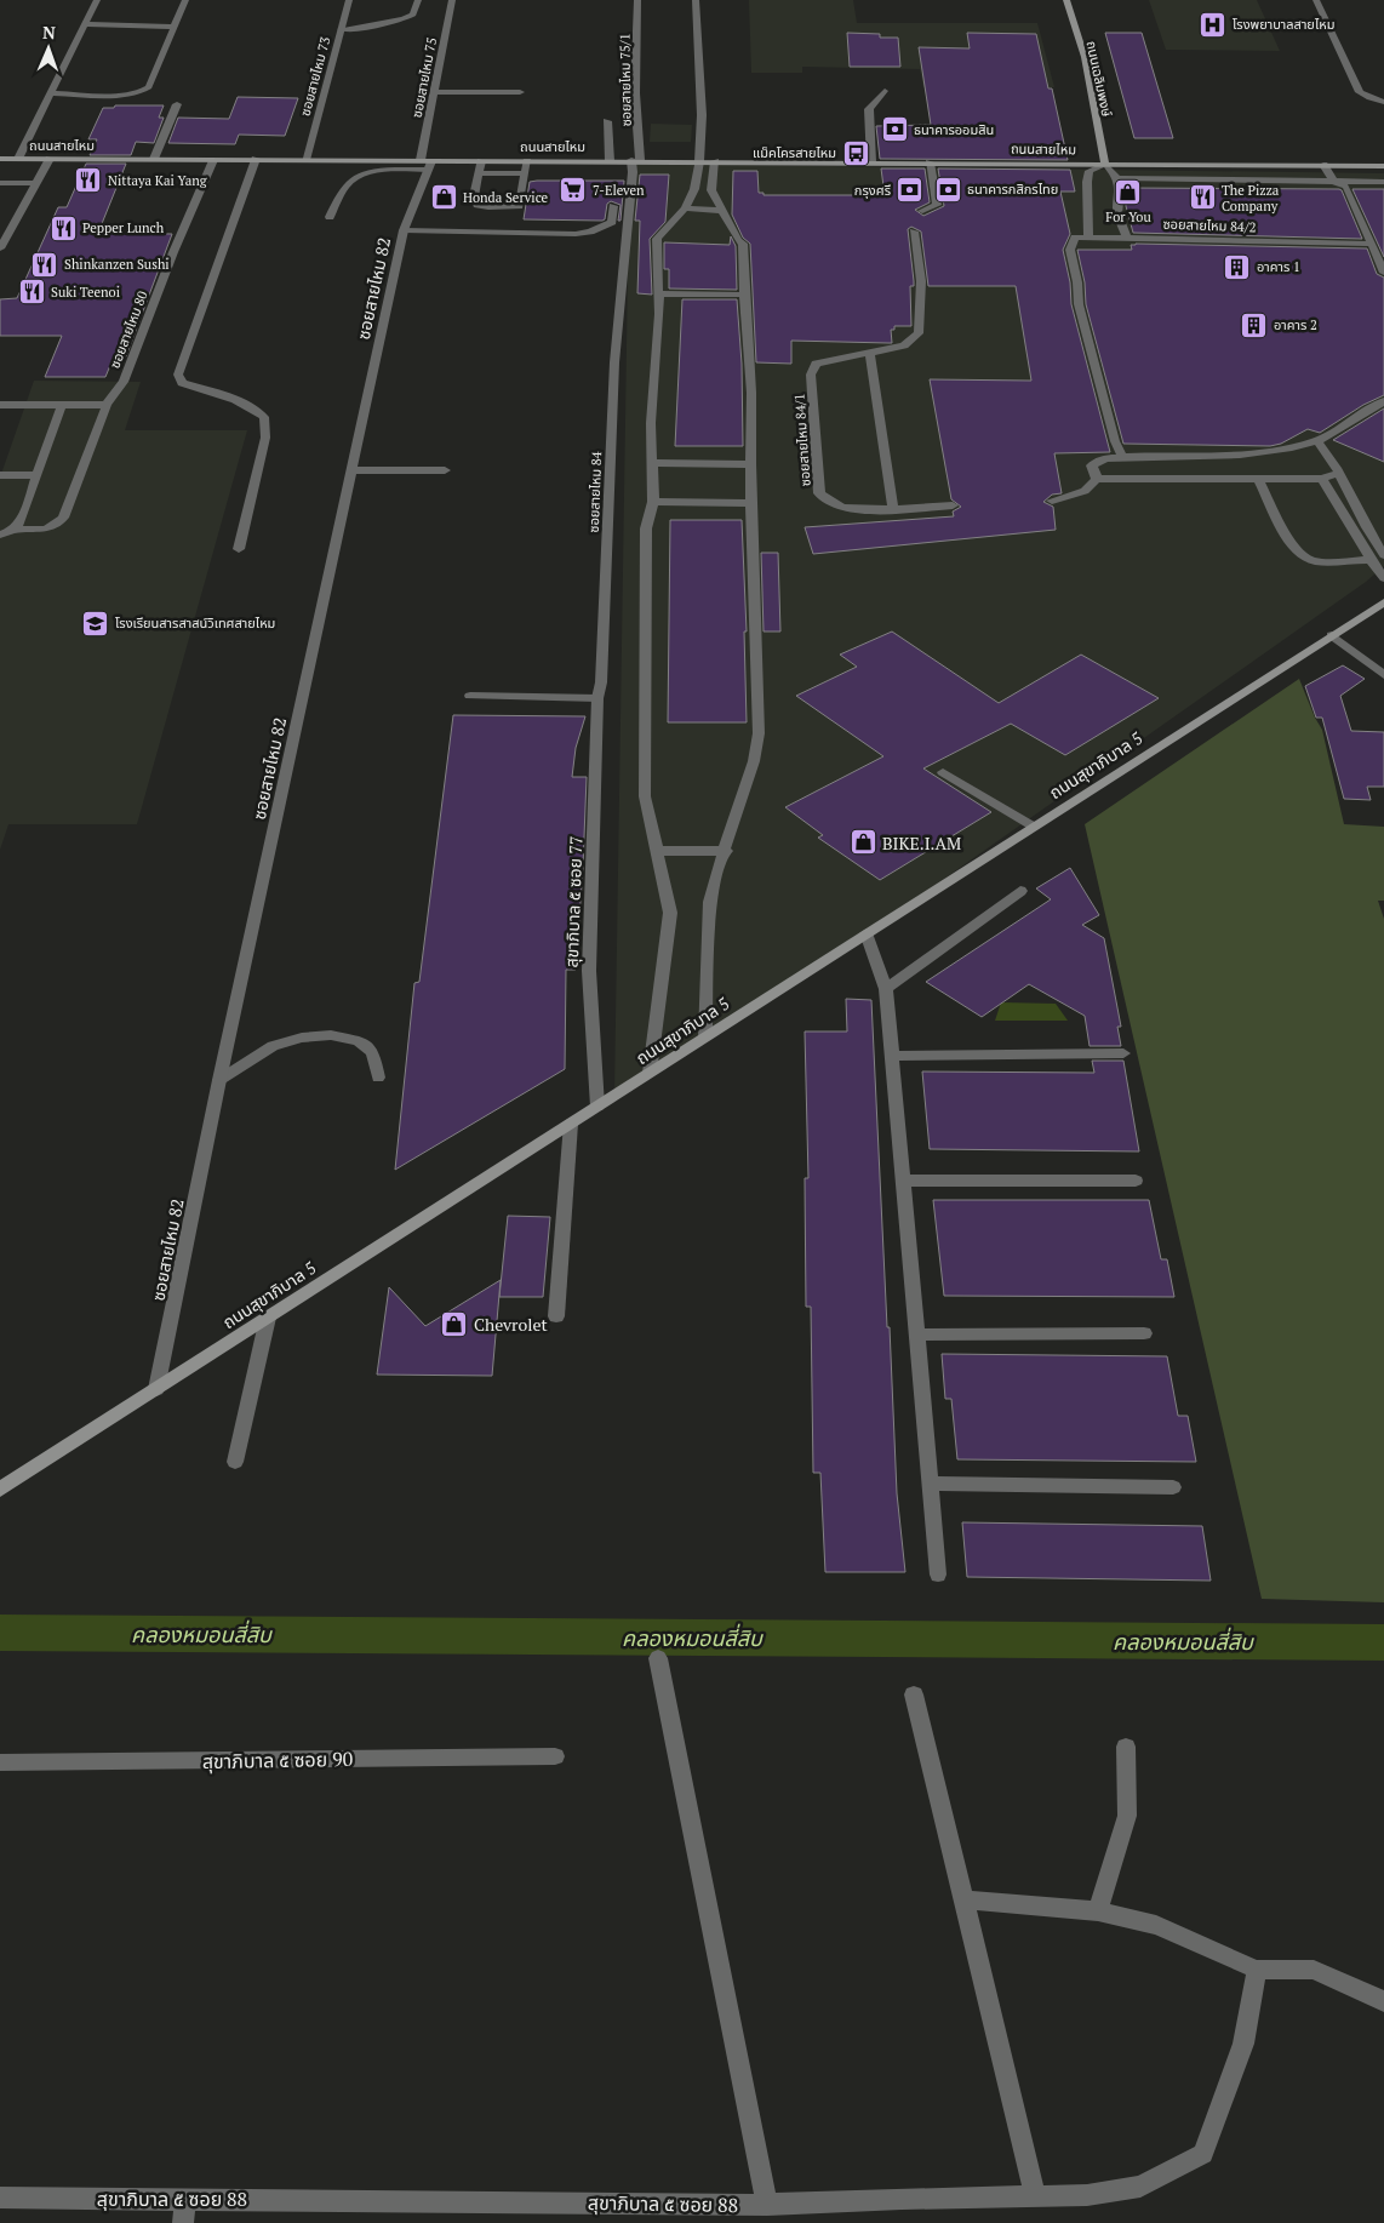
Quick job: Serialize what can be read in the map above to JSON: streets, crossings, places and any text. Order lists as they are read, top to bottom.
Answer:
{
  "streets": {
    "main road": ["ถนนเฉลิมพงษ์", "ถนนสายไหม", "ถนนสุขาภิบาล 5"],
    "street": [
      "ซอยสายไหม 73",
      "ซอยสายไหม 75",
      "ซอยสายไหม 75/1",
      "ซอยสายไหม 84/2",
      "ซอยสายไหม 82",
      "ซอยสายไหม 80",
      "ซอยสายไหม 84/1",
      "ซอยสายไหม 84",
      "สุขาภิบาล ๕ ซอย 77",
      "สุขาภิบาล ๕ ซอย 90",
      "สุขาภิบาล ๕ ซอย 88"
    ]
  },
  "crossings": [
    ["ซอยสายไหม 73", "ถนนสายไหม"],
    ["ซอยสายไหม 75", "ถนนสายไหม"],
    ["ซอยสายไหม 75", "ซอยสายไหม 82"],
    ["ถนนเฉลิมพงษ์", "ถนนสายไหม"],
    ["ซอยสายไหม 75/1", "ถนนสายไหม"],
    ["ซอยสายไหม 75/1", "ซอยสายไหม 84"],
    ["ถนนสายไหม", "ซอยสายไหม 84/2"],
    ["ถนนสายไหม", "ซอยสายไหม 82"],
    ["ถนนสายไหม", "ซอยสายไหม 80"],
    ["ถนนสายไหม", "ซอยสายไหม 84"],
    ["ซอยสายไหม 82", "ถนนสุขาภิบาล 5"],
    ["ซอยสายไหม 84", "สุขาภิบาล ๕ ซอย 77"],
    ["ถนนสุขาภิบาล 5", "สุขาภิบาล ๕ ซอย 77"]
  ],
  "water": ["คลองหมอนสี่สิบ"],
  "places": {
    "hospital": ["โรงพยาบาลสายไหม"],
    "bank": ["ธนาคารออมสิน", "ธนาคารกสิกรไทย", "กรุงศรี"],
    "bus stop": ["แม็คโครสายไหม"],
    "restaurant": [
      "Nittaya Kai Yang",
      "The Pizza Company",
      "Pepper Lunch",
      "Shinkanzen Sushi",
      "Suki Teenoi"
    ],
    "supermarket": ["7-Eleven"],
    "shop": [
      "For You",
      "Honda Service",
      "BIKE.I.AM",
      "Chevrolet"
    ],
    "building": ["อาคาร 1", "อาคาร 2"],
    "school or university": ["โรงเรียนสารสาสน์วิเทศสายไหม"]
  },
  "north": "top"
}
